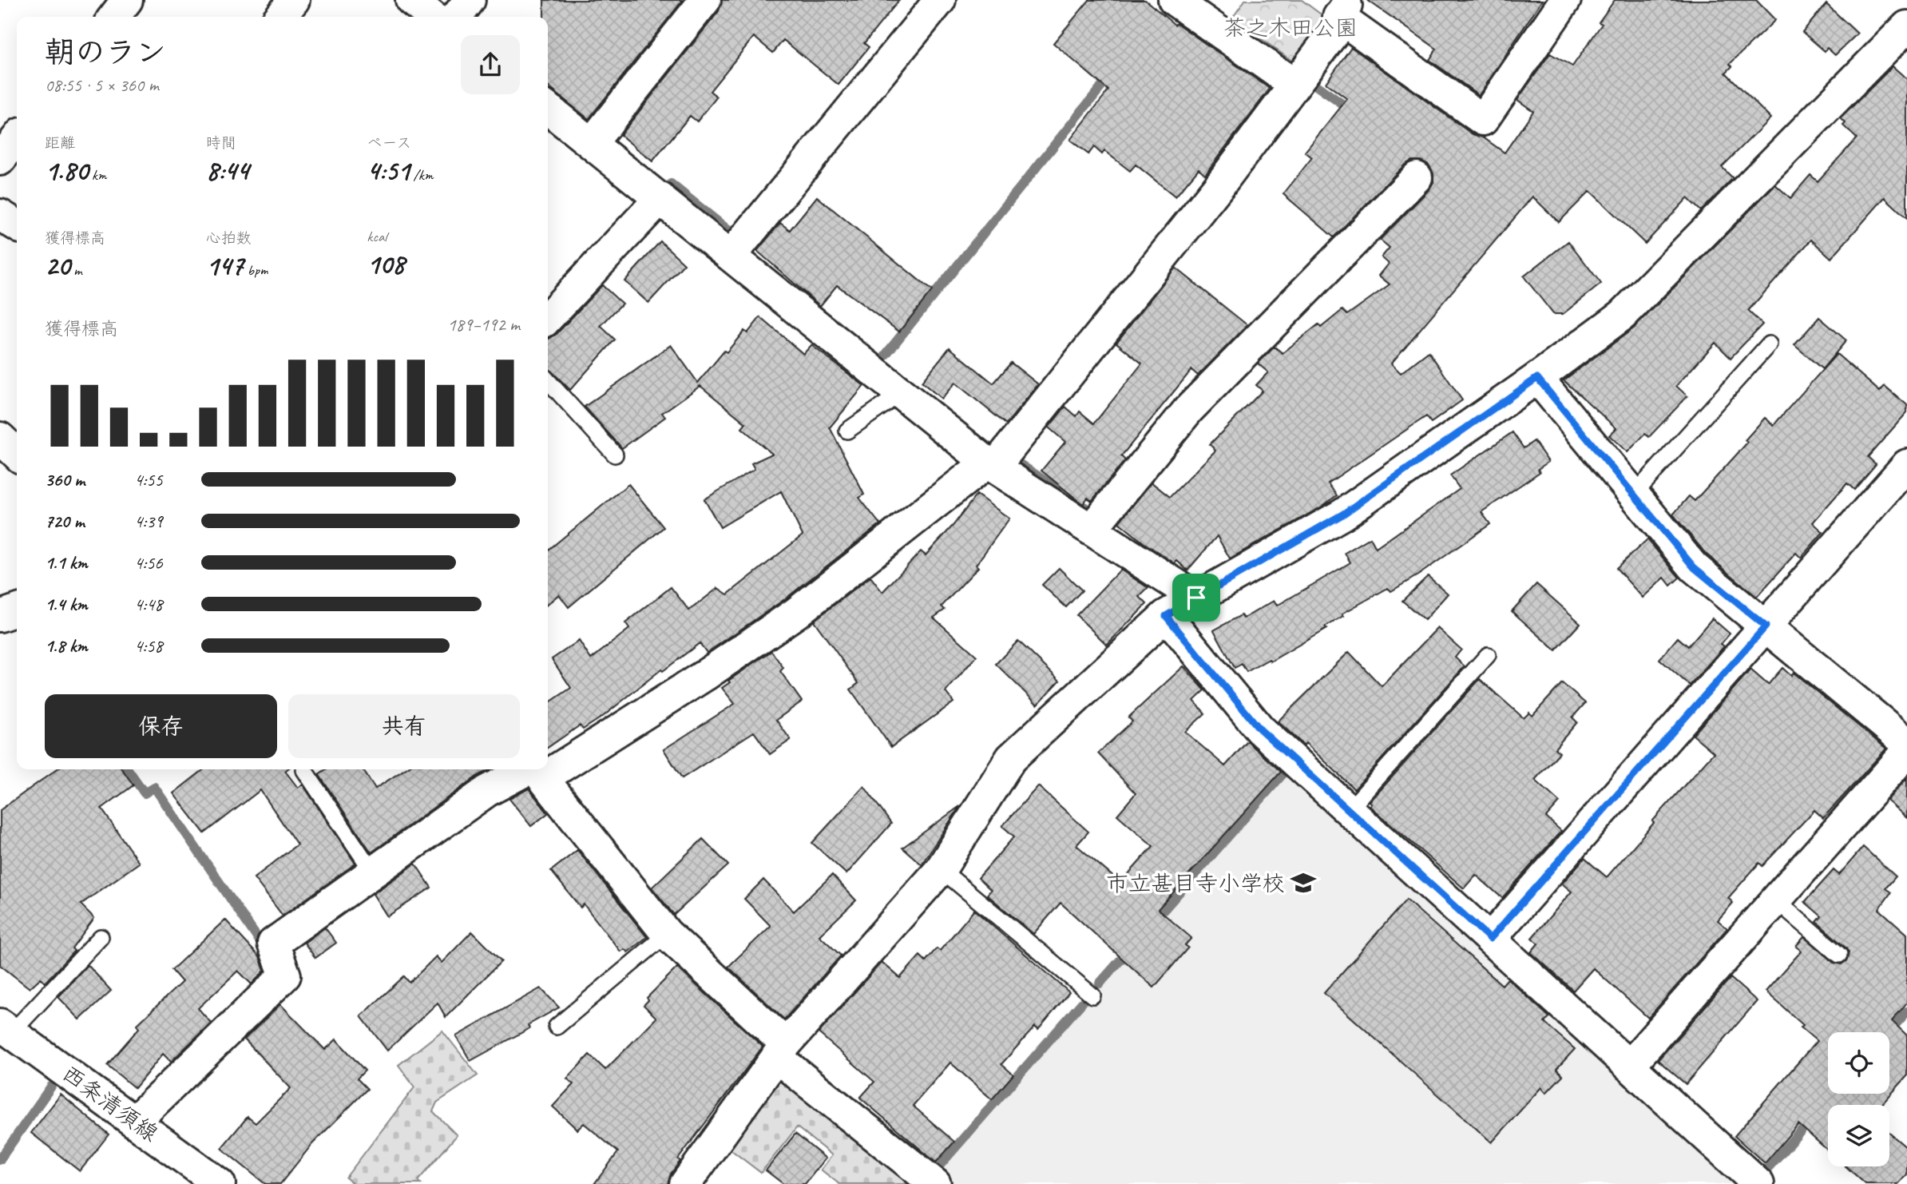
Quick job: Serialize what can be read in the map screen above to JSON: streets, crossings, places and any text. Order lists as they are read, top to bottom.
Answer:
{
  "streets": {
    "street": ["西条清須線"]
  },
  "parks": ["茶之木田公園"],
  "places": {
    "school or university": ["市立甚目寺小学校"]
  },
  "page": {
    "heading": ["朝のラン", "08:55 · 5 × 360 m"],
    "stats": [
      ["距離", "1.80 km"],
      ["時間", "8:44"],
      ["ペース", "4:51 /km"],
      ["獲得標高", "20 m"],
      ["心拍数", "147 bpm"],
      ["kcal", "108"]
    ],
    "chart": ["獲得標高", "189–192 m"],
    "list": [
      {
        "name": "360 m",
        "note": "4:55"
      },
      {
        "name": "720 m",
        "note": "4:39"
      },
      {
        "name": "1.1 km",
        "note": "4:56"
      },
      {
        "name": "1.4 km",
        "note": "4:48"
      },
      {
        "name": "1.8 km",
        "note": "4:58"
      }
    ],
    "buttons": ["保存", "共有"]
  }
}
